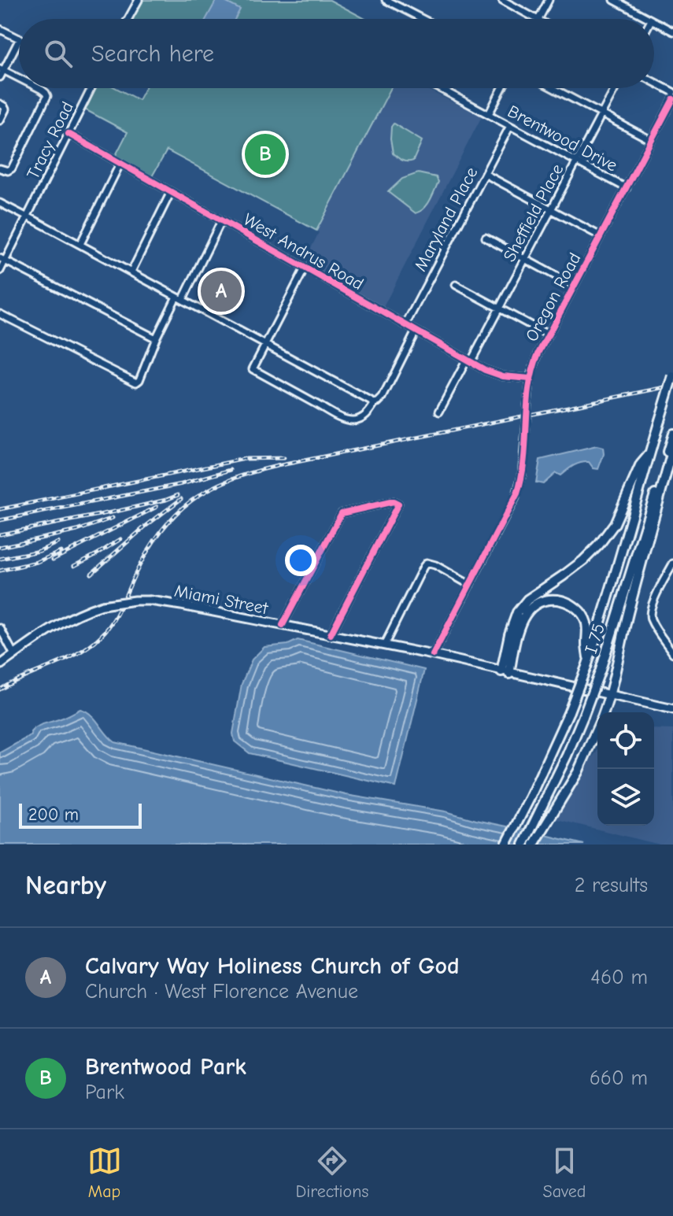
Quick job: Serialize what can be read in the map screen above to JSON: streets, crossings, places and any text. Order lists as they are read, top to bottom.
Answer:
{
  "streets": {
    "highway": ["I 75"],
    "main road": ["Miami Street"],
    "street": [
      "Brentwood Drive",
      "Tracy Road",
      "Sheffield Place",
      "Maryland Place",
      "West Andrus Road",
      "Oregon Road"
    ]
  },
  "crossings": [
    ["Brentwood Drive", "Sheffield Place"],
    ["Brentwood Drive", "Maryland Place"],
    ["Brentwood Drive", "Oregon Road"],
    ["Tracy Road", "West Andrus Road"],
    ["Sheffield Place", "West Andrus Road"],
    ["Maryland Place", "West Andrus Road"],
    ["West Andrus Road", "Oregon Road"],
    ["Oregon Road", "Miami Street"]
  ],
  "scale_bar": "200 m",
  "page": {
    "search": "Search here",
    "pins": ["B", "A"],
    "scale": "200 m",
    "heading": ["Nearby", "2 results"],
    "list": [
      {
        "mark": "A",
        "name": "Calvary Way Holiness Church of God",
        "note": "Church · West Florence Avenue",
        "value": "460 m"
      },
      {
        "mark": "B",
        "name": "Brentwood Park",
        "note": "Park",
        "value": "660 m"
      }
    ],
    "nav": ["Map", "Directions", "Saved"]
  }
}
